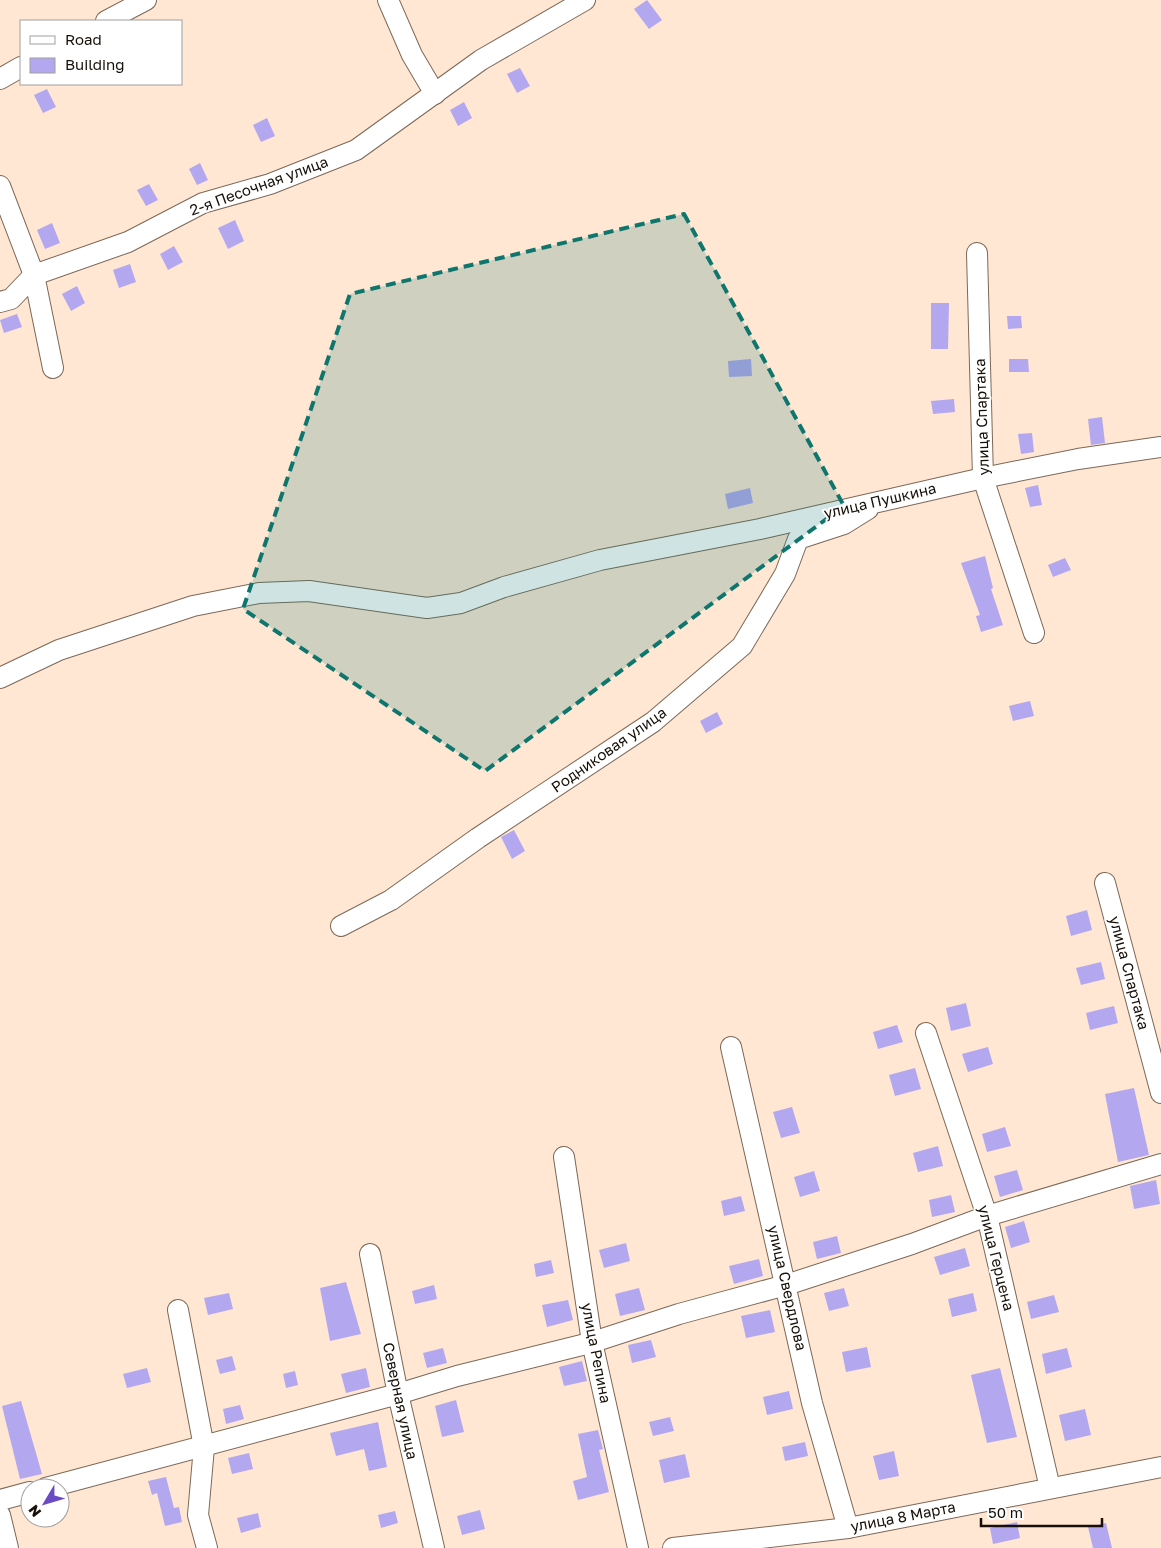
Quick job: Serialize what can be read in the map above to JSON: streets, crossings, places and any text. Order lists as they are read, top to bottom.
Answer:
{
  "streets": {
    "street": [
      "2-я Песочная улица",
      "улица Спартака",
      "улица Пушкина",
      "Родниковая улица",
      "улица Герцена",
      "улица Свердлова",
      "улица Репина",
      "Северная улица",
      "улица 8 Марта"
    ]
  },
  "crossings": [
    ["улица Спартака", "улица Пушкина"],
    ["улица Пушкина", "Родниковая улица"],
    ["улица Герцена", "улица 8 Марта"],
    ["улица Свердлова", "улица 8 Марта"]
  ],
  "legend": ["Road", "Building"],
  "scale_bar": "50 m",
  "north": "bottom left"
}
